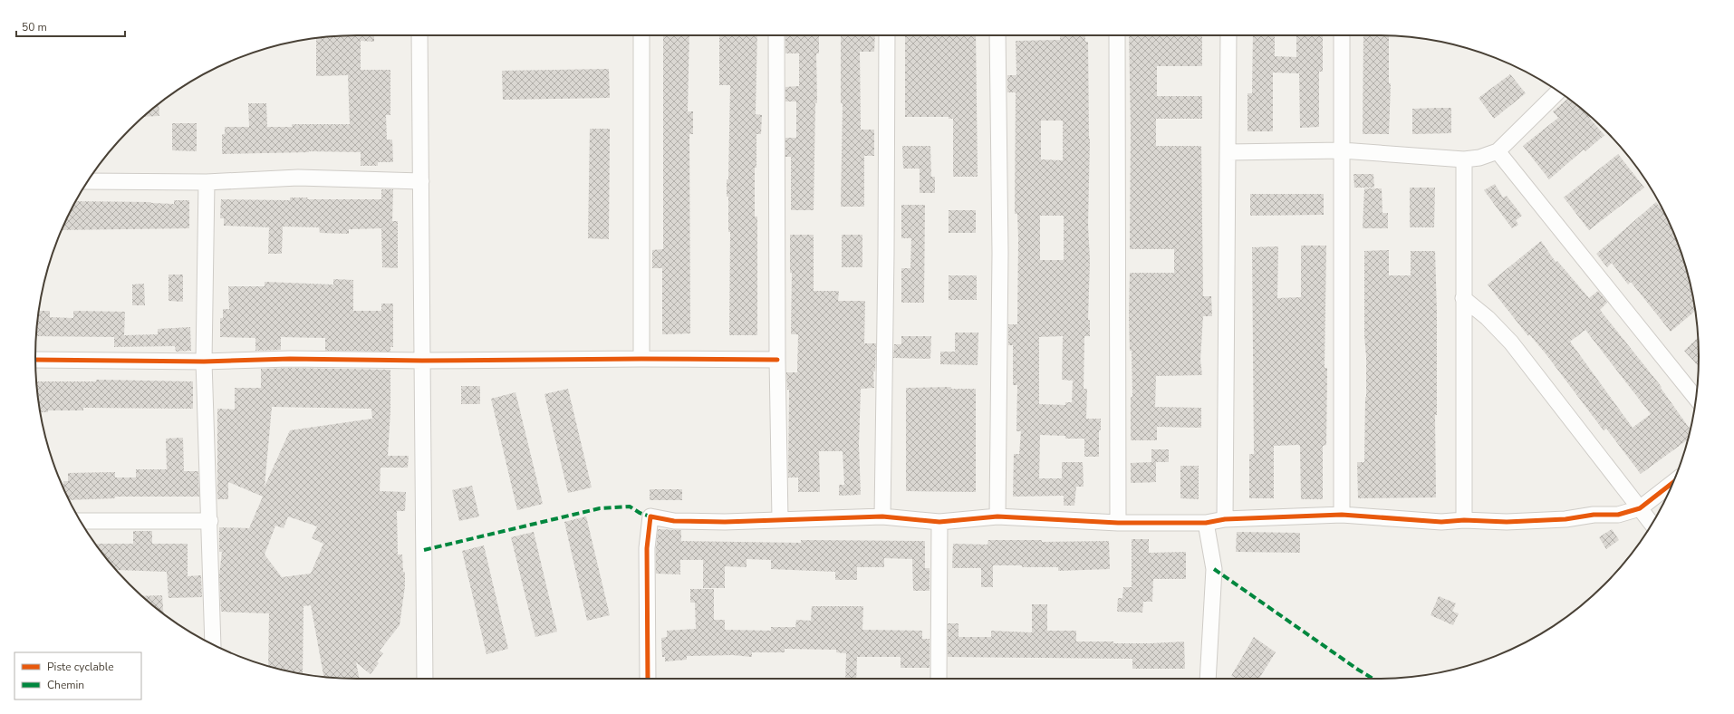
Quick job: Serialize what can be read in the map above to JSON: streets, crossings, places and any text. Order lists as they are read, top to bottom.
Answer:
{
  "legend": ["Piste cyclable", "Chemin"],
  "scale_bar": "50 m"
}
